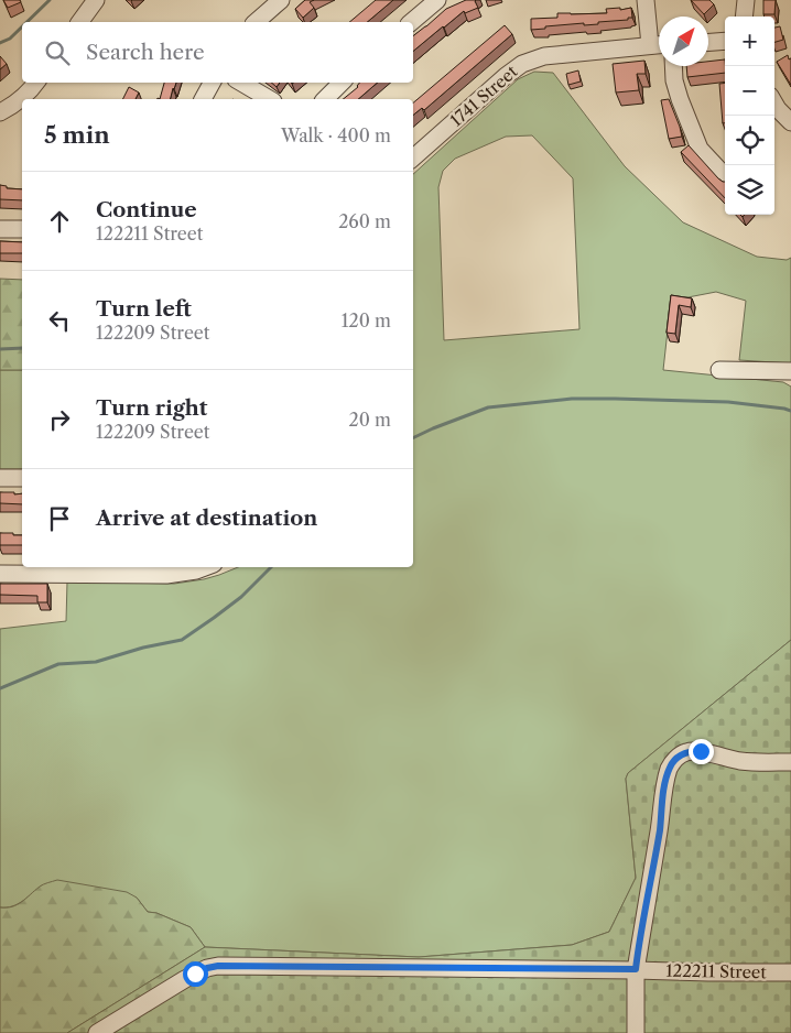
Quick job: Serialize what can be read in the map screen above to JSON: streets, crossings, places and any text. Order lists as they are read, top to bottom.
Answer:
{
  "streets": {
    "street": ["1741 Street", "122211 Street"]
  },
  "north": "top right",
  "page": {
    "map_buttons": ["+", "−"],
    "search": "Search here",
    "heading": ["5 min", "Walk · 400 m"],
    "list": [
      ["Continue", "122211 Street", "260 m"],
      ["Turn left", "122209 Street", "120 m"],
      ["Turn right", "122209 Street", "20 m"],
      "Arrive at destination"
    ]
  }
}
